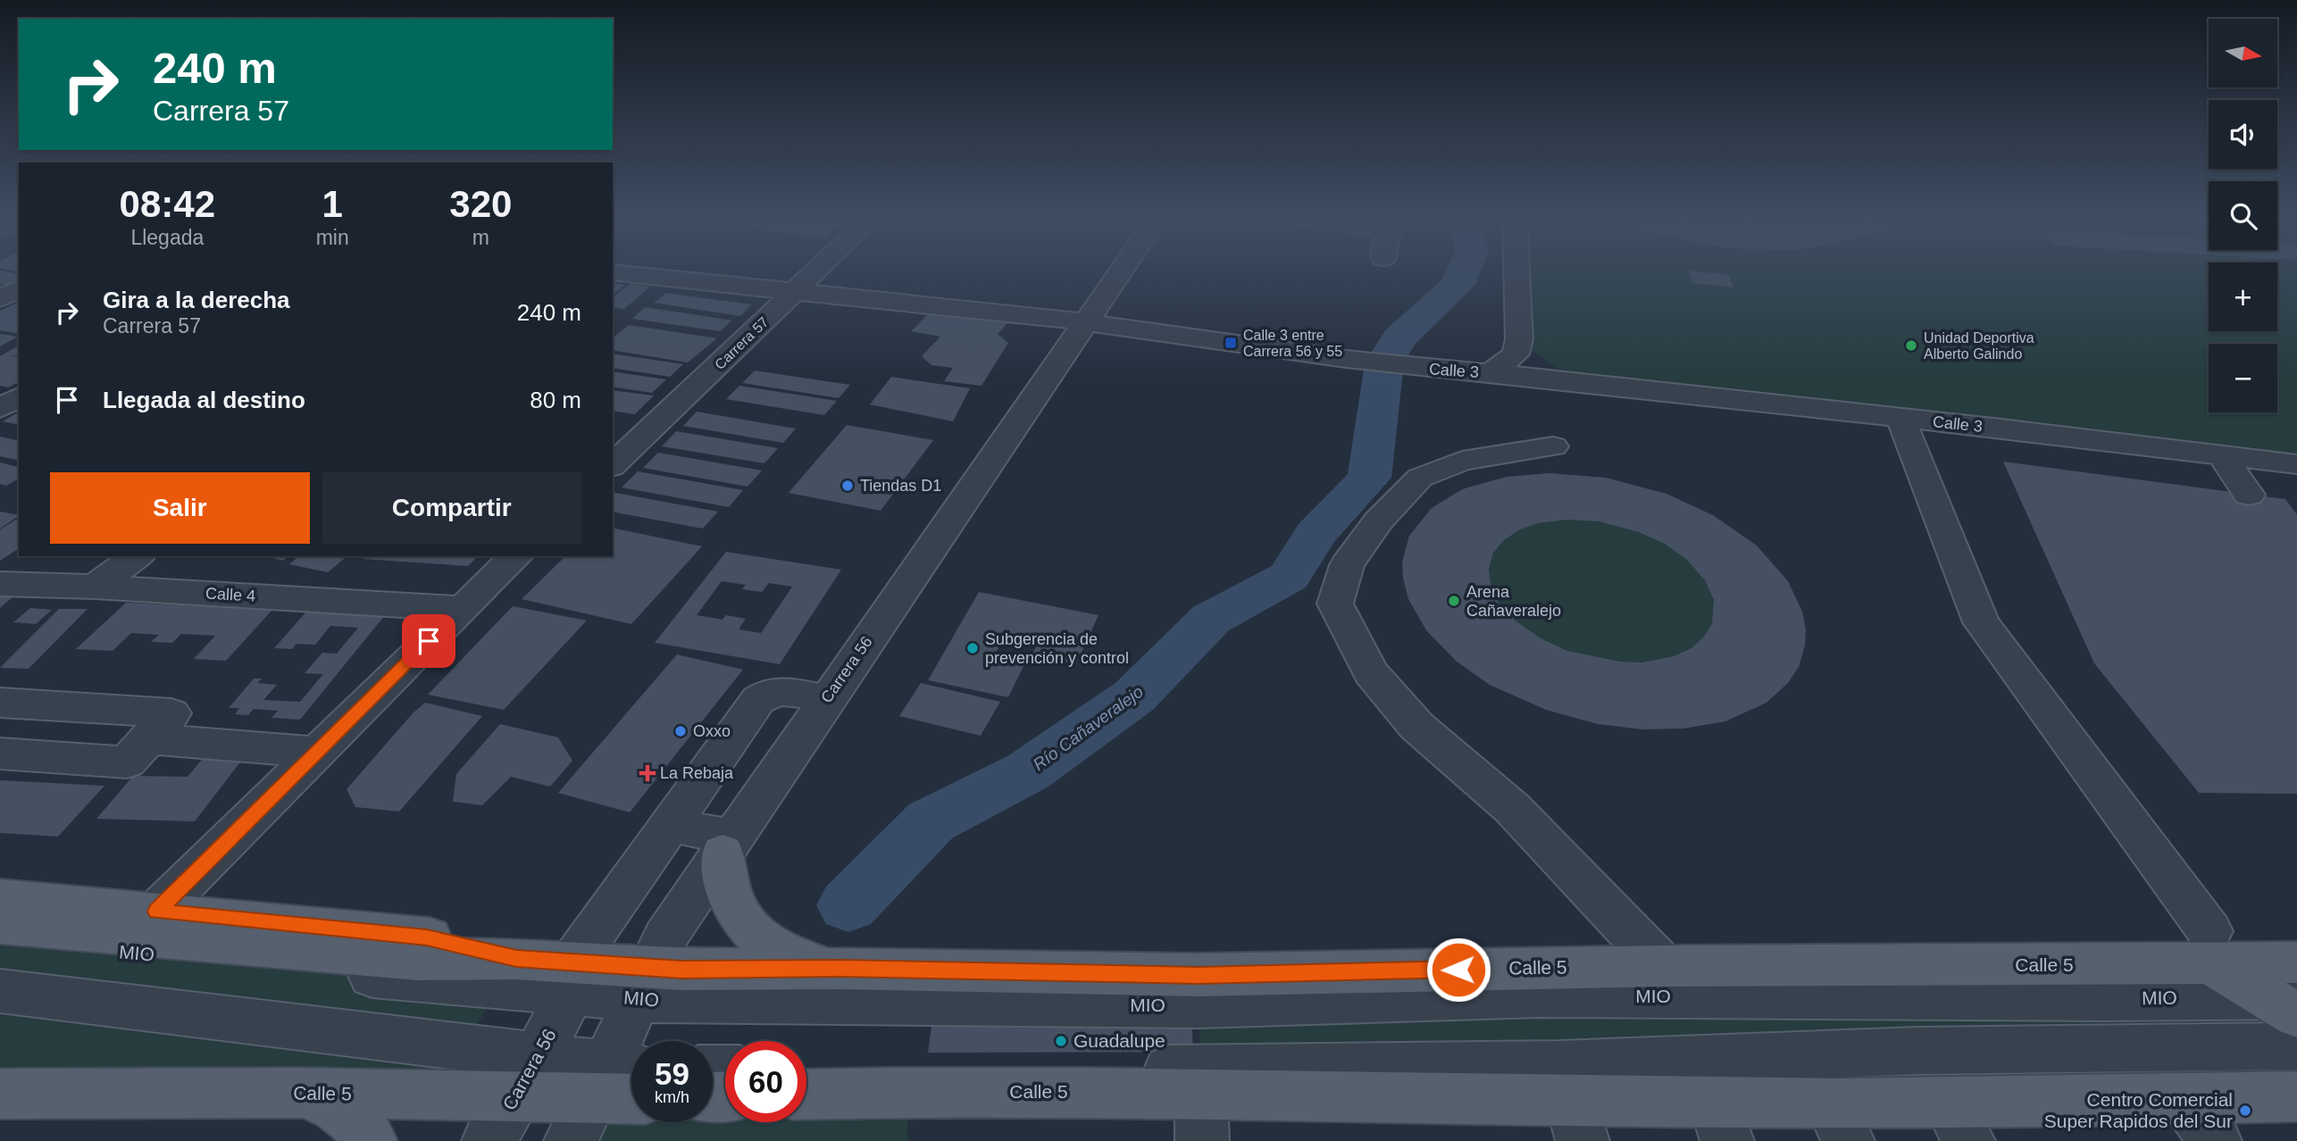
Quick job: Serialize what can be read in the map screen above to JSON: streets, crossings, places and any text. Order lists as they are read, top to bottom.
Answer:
{
  "streets": {
    "main road": ["Calle 5"],
    "street": [
      "Carrera 57",
      "Calle 3",
      "Calle 4",
      "Carrera 56",
      "MIO"
    ]
  },
  "crossings": [
    ["Carrera 57", "Calle 3"],
    ["Calle 3", "Carrera 56"],
    ["Carrera 56", "MIO"],
    ["Carrera 56", "Calle 5"],
    ["MIO", "Calle 5"]
  ],
  "water": ["Río Cañaveralejo"],
  "places": {
    "transit": ["Calle 3 entre Carrera 56 y 55"],
    "other": [
      "Unidad Deportiva Alberto Galindo",
      "Tiendas D1",
      "Arena Cañaveralejo",
      "Subgerencia de prevención y control",
      "Oxxo",
      "Guadalupe",
      "Centro Comercial Super Rapidos del Sur"
    ],
    "health": ["La Rebaja"]
  },
  "north": "right",
  "page": {
    "map_buttons": ["+", "−"],
    "turn": ["240 m", "Carrera 57"],
    "eta": [
      "08:42",
      "Llegada",
      "1",
      "min",
      "320",
      "m"
    ],
    "list": [
      {
        "name": "Gira a la derecha",
        "note": "Carrera 57",
        "value": "240 m"
      },
      {
        "name": "Llegada al destino",
        "value": "80 m"
      }
    ],
    "buttons": ["Salir", "Compartir"],
    "speed": "59 km/h",
    "limit": "60"
  }
}
